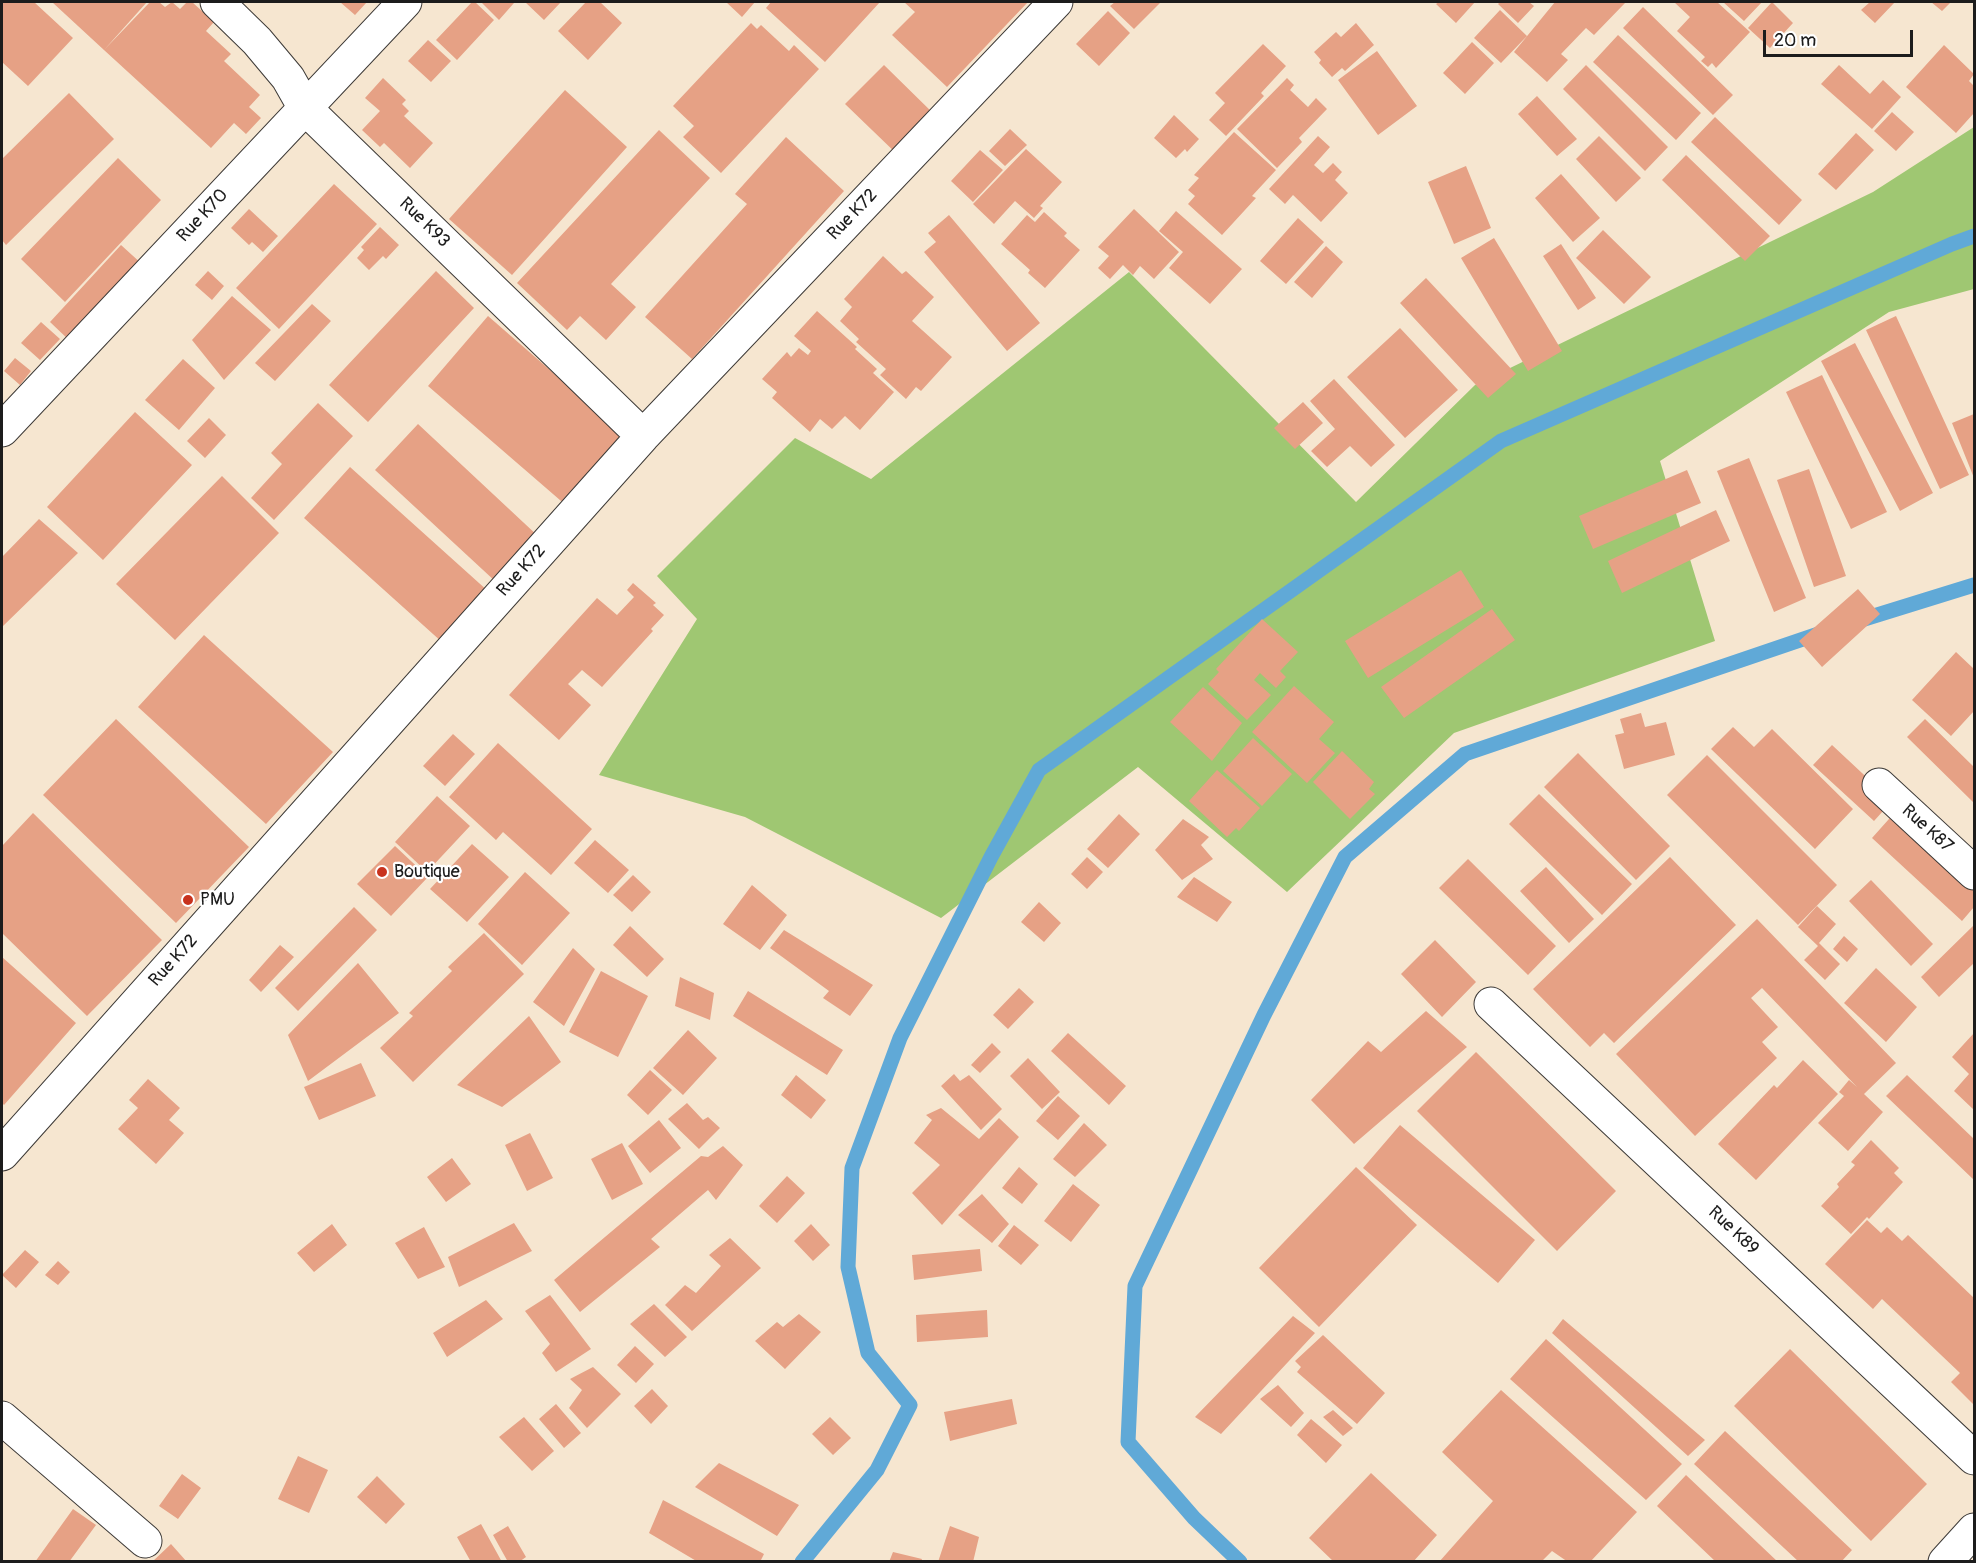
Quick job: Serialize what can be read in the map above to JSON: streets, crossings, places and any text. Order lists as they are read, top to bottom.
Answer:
{
  "streets": {
    "street": [
      "Rue K72",
      "Rue K70",
      "Rue K93",
      "Rue K87",
      "Rue K89"
    ]
  },
  "crossings": [
    ["Rue K72", "Rue K93"],
    ["Rue K70", "Rue K93"]
  ],
  "places": ["Boutique", "PMU"],
  "scale_bar": "20 m"
}
